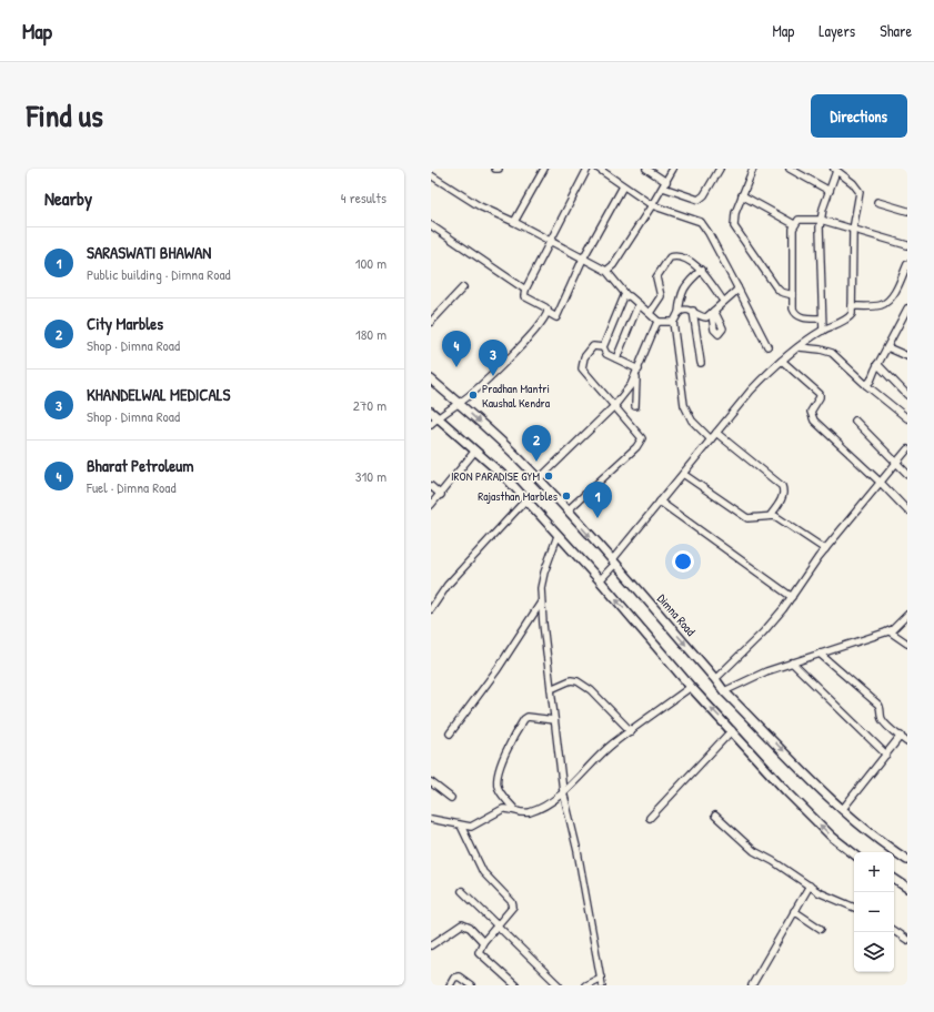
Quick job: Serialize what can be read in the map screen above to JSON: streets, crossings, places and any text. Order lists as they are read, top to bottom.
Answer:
{
  "streets": {
    "street": ["Dimna Road"]
  },
  "places": ["Pradhan Mantri Kaushal Kendra", "IRON PARADISE GYM", "Rajasthan Marbles"],
  "page": {
    "header": "Map",
    "nav": ["Map", "Layers", "Share"],
    "title": "Find us",
    "buttons": "Directions",
    "heading": ["Nearby", "4 results"],
    "list": [
      {
        "mark": "1",
        "name": "SARASWATI BHAWAN",
        "note": "Public building · Dimna Road",
        "value": "100 m"
      },
      {
        "mark": "2",
        "name": "City Marbles",
        "note": "Shop · Dimna Road",
        "value": "180 m"
      },
      {
        "mark": "3",
        "name": "KHANDELWAL MEDICALS",
        "note": "Shop · Dimna Road",
        "value": "270 m"
      },
      {
        "mark": "4",
        "name": "Bharat Petroleum",
        "note": "Fuel · Dimna Road",
        "value": "310 m"
      }
    ],
    "pins": [
      "4",
      "3",
      "2",
      "1"
    ],
    "map_buttons": ["+", "−"]
  }
}
